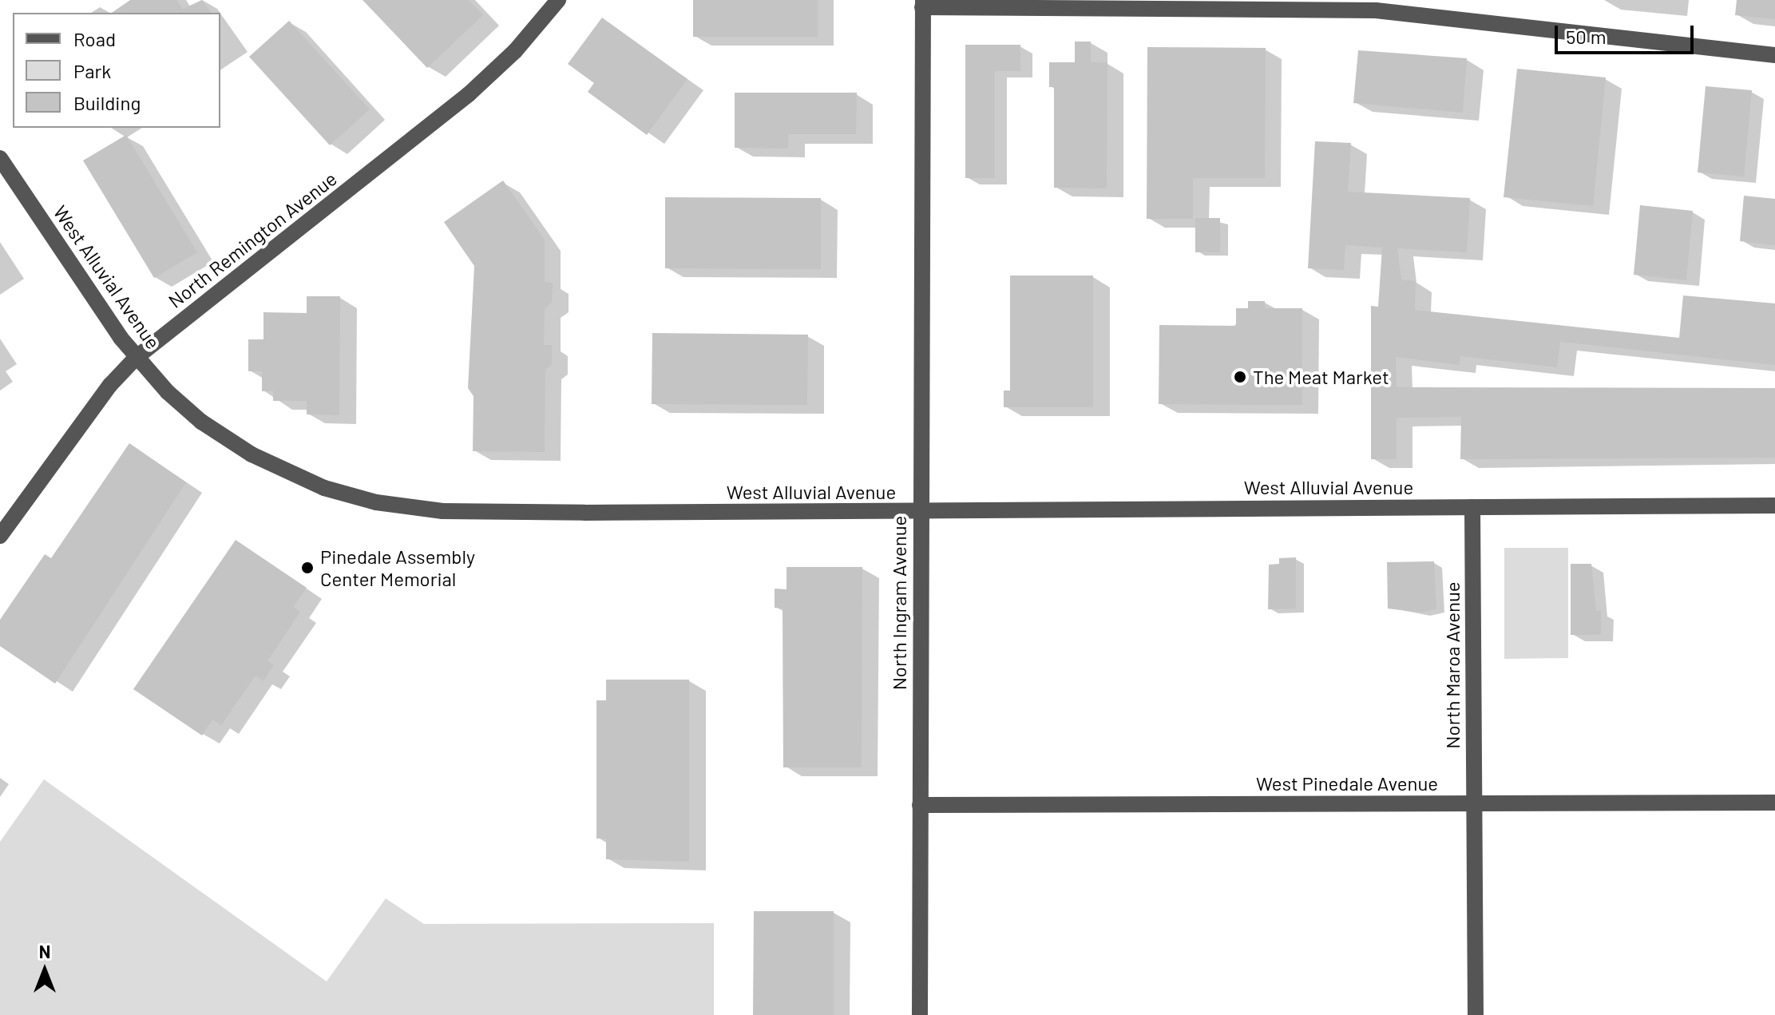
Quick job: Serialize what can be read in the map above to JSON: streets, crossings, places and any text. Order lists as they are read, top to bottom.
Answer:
{
  "streets": {
    "street": [
      "North Remington Avenue",
      "West Alluvial Avenue",
      "North Ingram Avenue",
      "North Maroa Avenue",
      "West Pinedale Avenue"
    ]
  },
  "crossings": [
    ["North Remington Avenue", "West Alluvial Avenue"],
    ["West Alluvial Avenue", "North Ingram Avenue"],
    ["West Alluvial Avenue", "North Maroa Avenue"],
    ["North Ingram Avenue", "West Pinedale Avenue"],
    ["North Maroa Avenue", "West Pinedale Avenue"]
  ],
  "places": ["The Meat Market", "Pinedale Assembly Center Memorial"],
  "legend": ["Road", "Park", "Building"],
  "scale_bar": "50 m",
  "north": "top"
}
